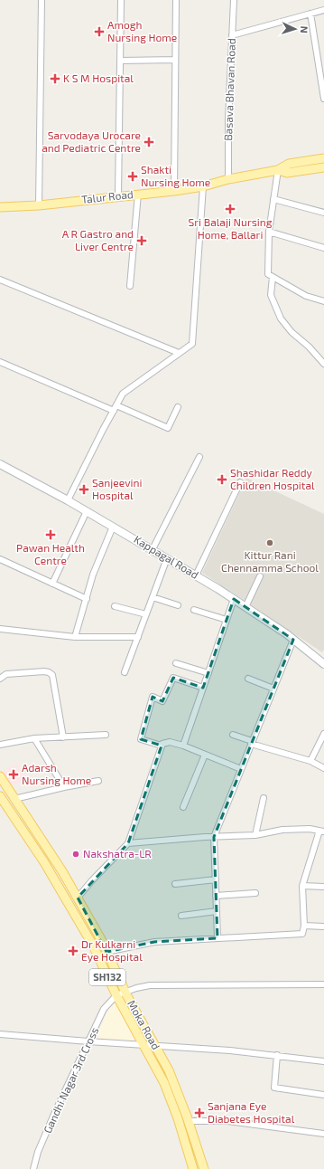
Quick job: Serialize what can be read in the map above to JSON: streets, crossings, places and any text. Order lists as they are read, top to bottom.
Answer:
{
  "streets": {
    "main road": [
      "Talur Road",
      "Kappagal Road",
      "SH132",
      "Moka Road"
    ],
    "street": ["Basava Bhavan Road", "Gandhi Nagar 3rd Cross"]
  },
  "crossings": [
    ["Basava Bhavan Road", "Talur Road"],
    ["Moka Road", "Gandhi Nagar 3rd Cross"]
  ],
  "places": {
    "health": [
      "Amogh Nursing Home",
      "K S M Hospital",
      "Sarvodaya Urocare and Pediatric Centre",
      "Shakti Nursing Home",
      "Sri Balaji Nursing Home, Ballari",
      "A R Gastro and Liver Centre",
      "Shashidar Reddy Children Hospital",
      "Sanjeevini Hospital",
      "Pawan Health Centre",
      "Adarsh Nursing Home",
      "Dr Kulkarni Eye Hospital",
      "Sanjana Eye Diabetes Hospital"
    ],
    "other": ["Kittur Rani Chennamma School", "Nakshatra-LR"]
  },
  "north": "right"
}
